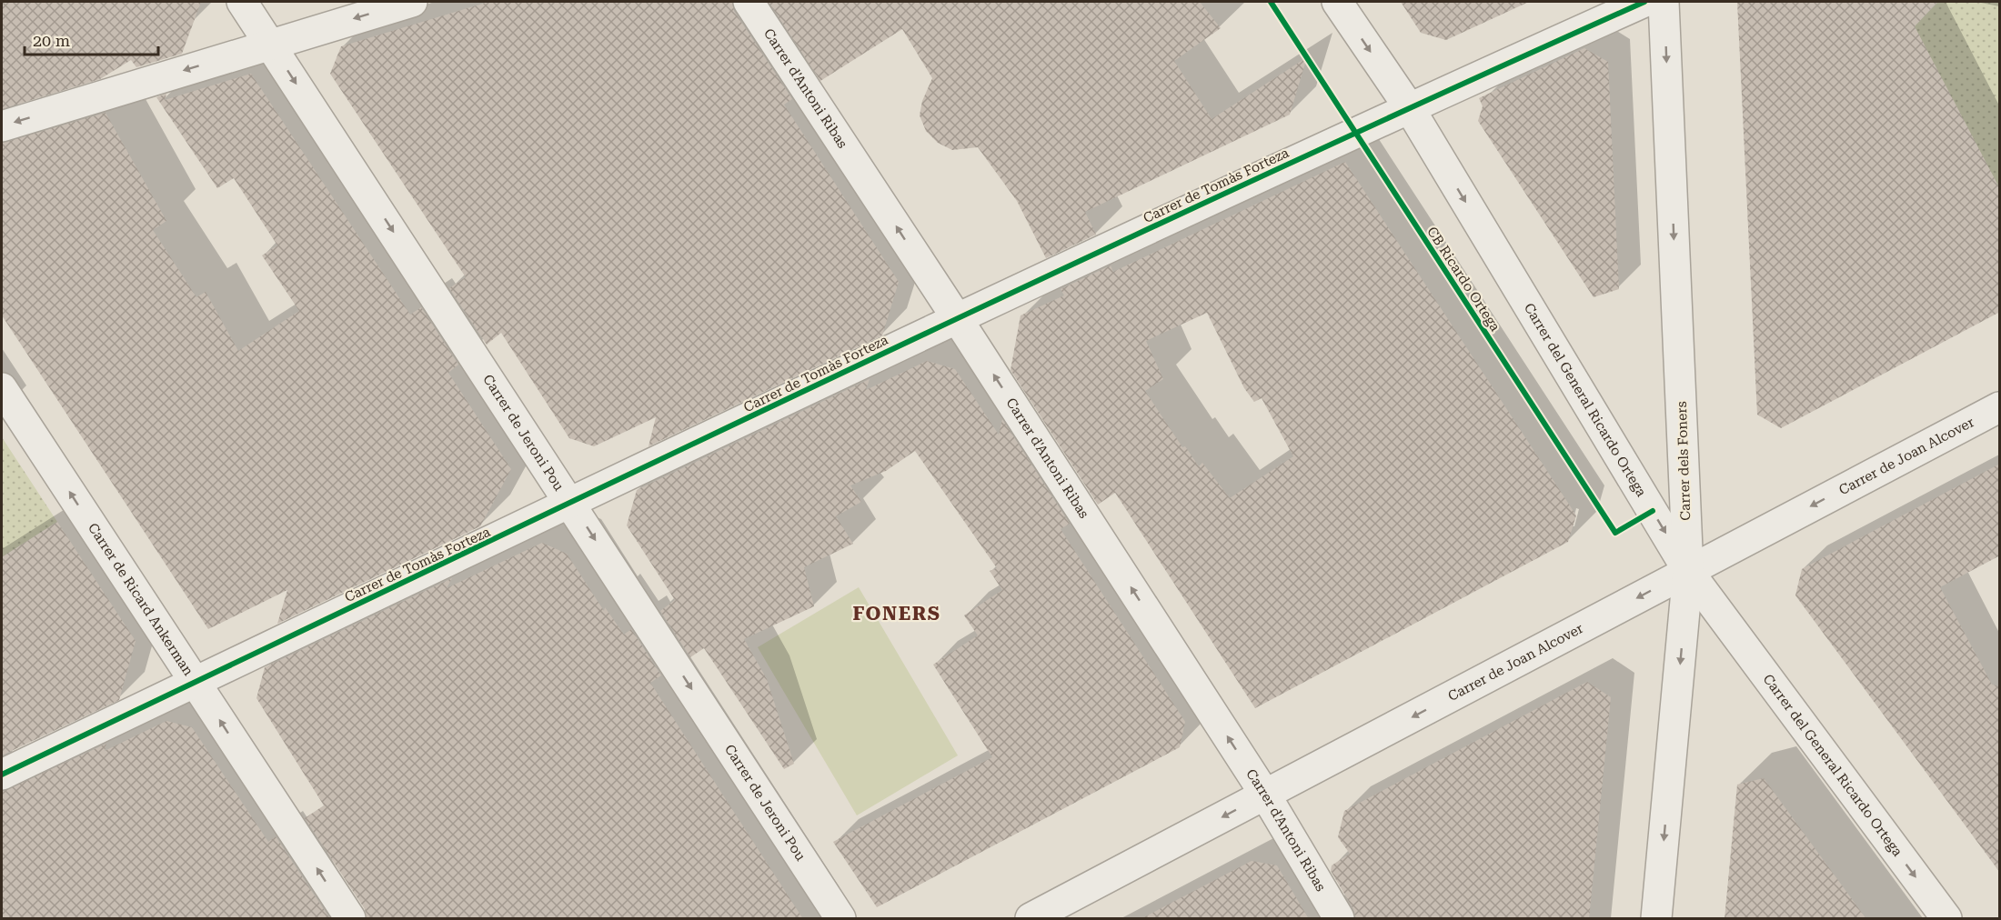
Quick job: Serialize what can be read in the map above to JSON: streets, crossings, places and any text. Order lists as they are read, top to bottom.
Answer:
{
  "streets": {
    "street": [
      "Carrer d'Antoni Ribas",
      "Carrer de Tomàs Forteza",
      "Carrer del General Ricardo Ortega",
      "Carrer de Jeroni Pou",
      "Carrer de Joan Alcover",
      "Carrer dels Foners",
      "Carrer de Ricard Ankerman"
    ],
    "cycle path": ["CB Ricardo Ortega"]
  },
  "crossings": [
    ["Carrer d'Antoni Ribas", "Carrer de Tomàs Forteza"],
    ["Carrer d'Antoni Ribas", "Carrer de Joan Alcover"],
    ["Carrer de Tomàs Forteza", "Carrer del General Ricardo Ortega"],
    ["Carrer de Tomàs Forteza", "Carrer de Jeroni Pou"],
    ["Carrer de Tomàs Forteza", "Carrer de Ricard Ankerman"],
    ["Carrer del General Ricardo Ortega", "Carrer de Joan Alcover"],
    ["Carrer del General Ricardo Ortega", "Carrer dels Foners"],
    ["Carrer de Joan Alcover", "Carrer dels Foners"]
  ],
  "one_way": [
    "Carrer d'Antoni Ribas",
    "Carrer del General Ricardo Ortega",
    "Carrer de Jeroni Pou",
    "Carrer de Joan Alcover",
    "Carrer dels Foners",
    "Carrer de Ricard Ankerman"
  ],
  "districts": ["FONERS"],
  "scale_bar": "20 m"
}
